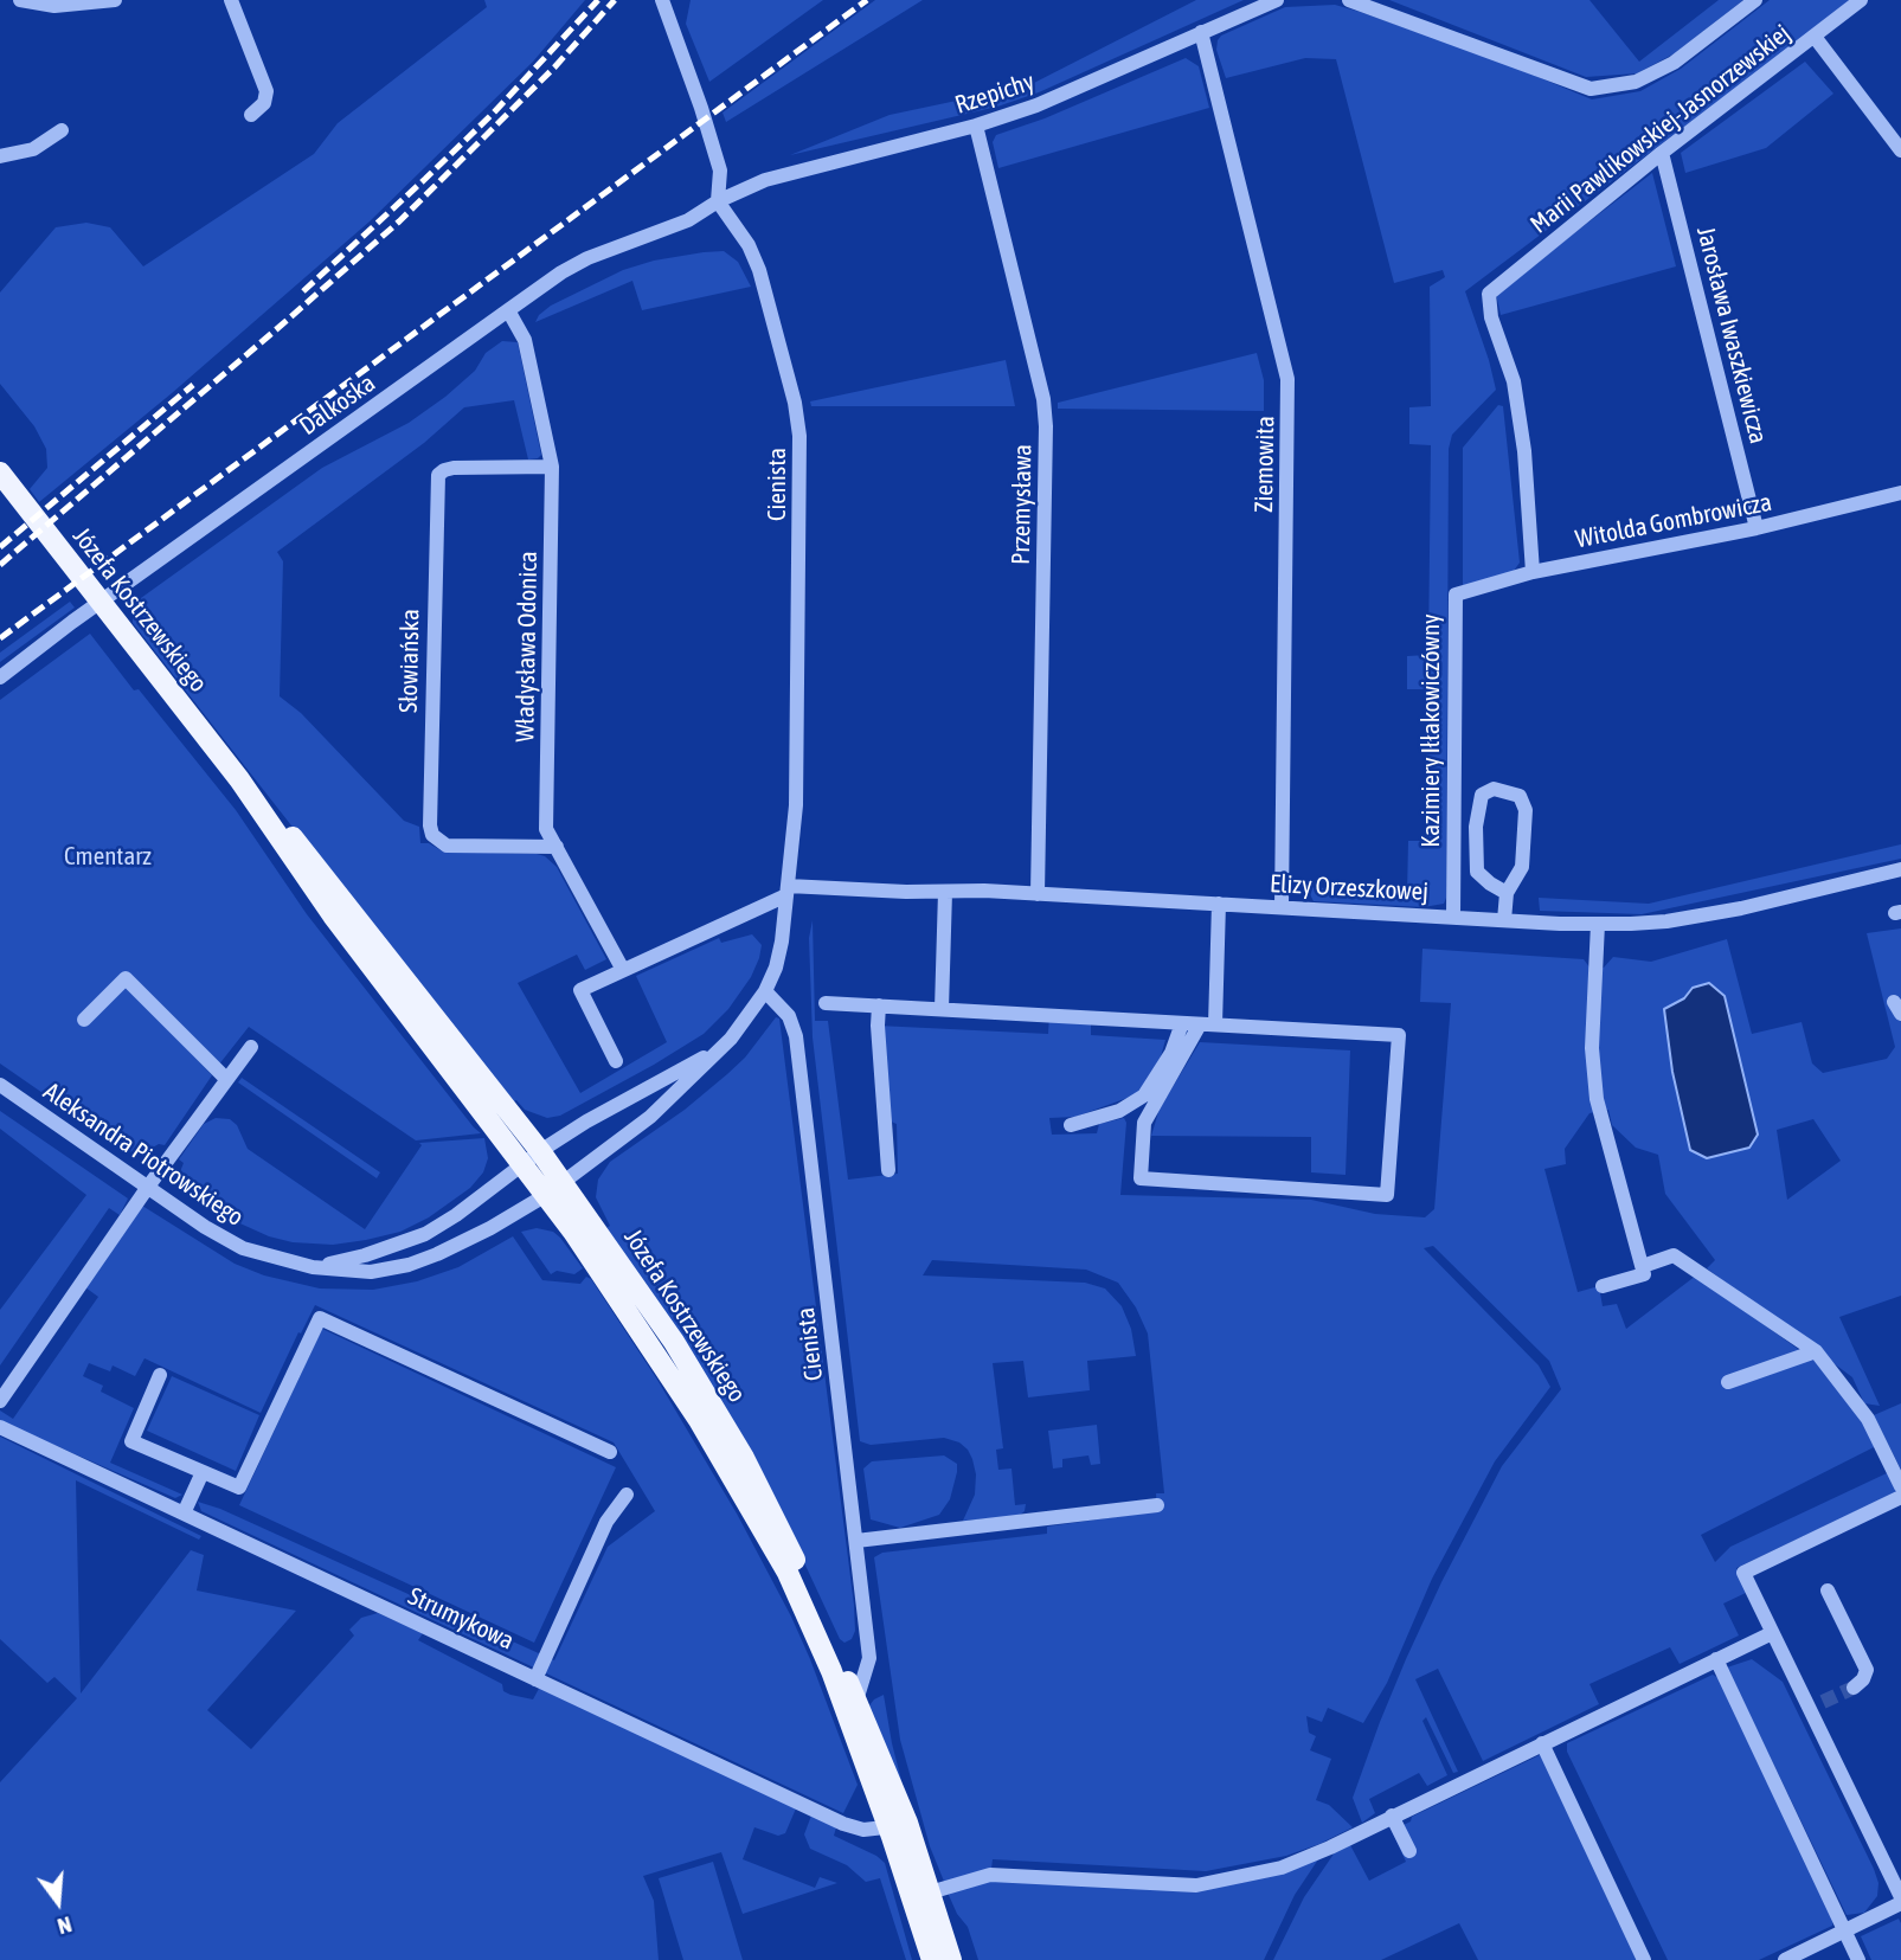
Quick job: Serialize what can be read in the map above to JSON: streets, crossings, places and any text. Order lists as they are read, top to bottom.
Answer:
{
  "streets": {
    "main road": ["Józefa Kostrzewskiego"],
    "street": [
      "Rzepichy",
      "Marii Pawlikowskiej-Jasnorzewskiej",
      "Jarosława Iwaszkiewicza",
      "Dalkoska",
      "Ziemowita",
      "Cienista",
      "Przemysława",
      "Witolda Gombrowicza",
      "Władysława Odonica",
      "Słowiańska",
      "Kazimiery Iłłakowiczówny",
      "Elizy Orzeszkowej",
      "Aleksandra Piotrowskiego",
      "Strumykowa"
    ]
  },
  "crossings": [
    ["Rzepichy", "Dalkoska"],
    ["Rzepichy", "Ziemowita"],
    ["Rzepichy", "Cienista"],
    ["Rzepichy", "Przemysława"],
    ["Marii Pawlikowskiej-Jasnorzewskiej", "Jarosława Iwaszkiewicza"],
    ["Marii Pawlikowskiej-Jasnorzewskiej", "Witolda Gombrowicza"],
    ["Jarosława Iwaszkiewicza", "Witolda Gombrowicza"],
    ["Dalkoska", "Cienista"],
    ["Dalkoska", "Władysława Odonica"],
    ["Ziemowita", "Elizy Orzeszkowej"],
    ["Cienista", "Józefa Kostrzewskiego"],
    ["Cienista", "Elizy Orzeszkowej"],
    ["Cienista", "Aleksandra Piotrowskiego"],
    ["Przemysława", "Elizy Orzeszkowej"],
    ["Witolda Gombrowicza", "Kazimiery Iłłakowiczówny"],
    ["Józefa Kostrzewskiego", "Aleksandra Piotrowskiego"],
    ["Józefa Kostrzewskiego", "Strumykowa"],
    ["Władysława Odonica", "Słowiańska"],
    ["Kazimiery Iłłakowiczówny", "Elizy Orzeszkowej"]
  ],
  "parks": ["Cmentarz"],
  "north": "bottom"
}
